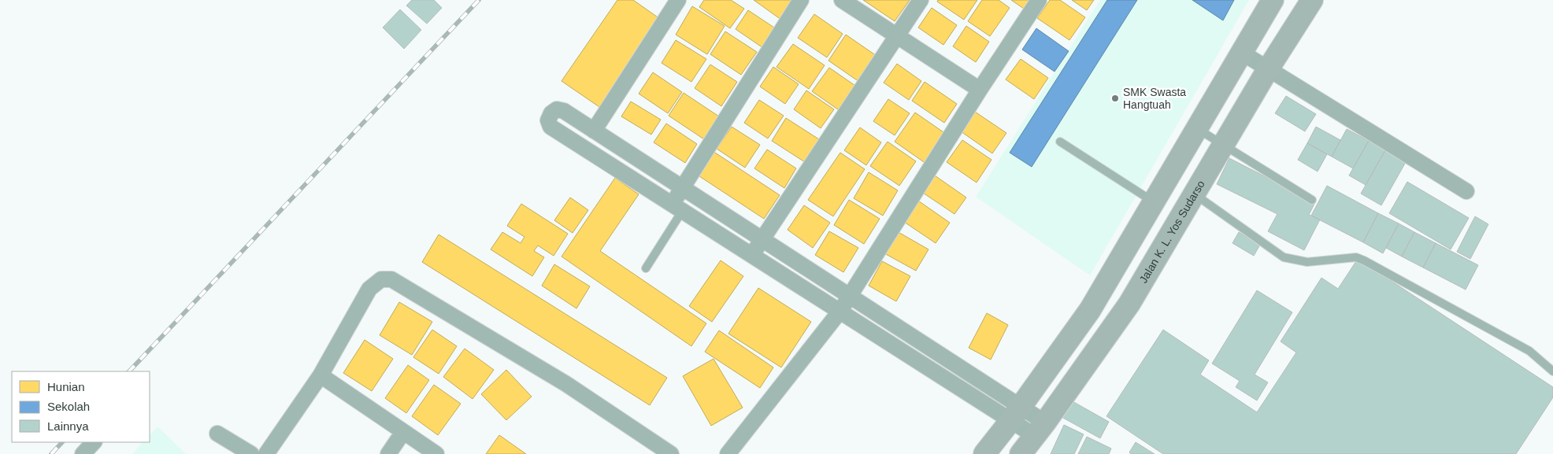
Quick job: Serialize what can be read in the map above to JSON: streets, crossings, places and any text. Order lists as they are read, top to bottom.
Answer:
{
  "streets": {
    "highway": ["Jalan K. L. Yos Sudarso"]
  },
  "places": ["SMK Swasta Hangtuah"],
  "legend": ["Hunian", "Sekolah", "Lainnya"]
}
